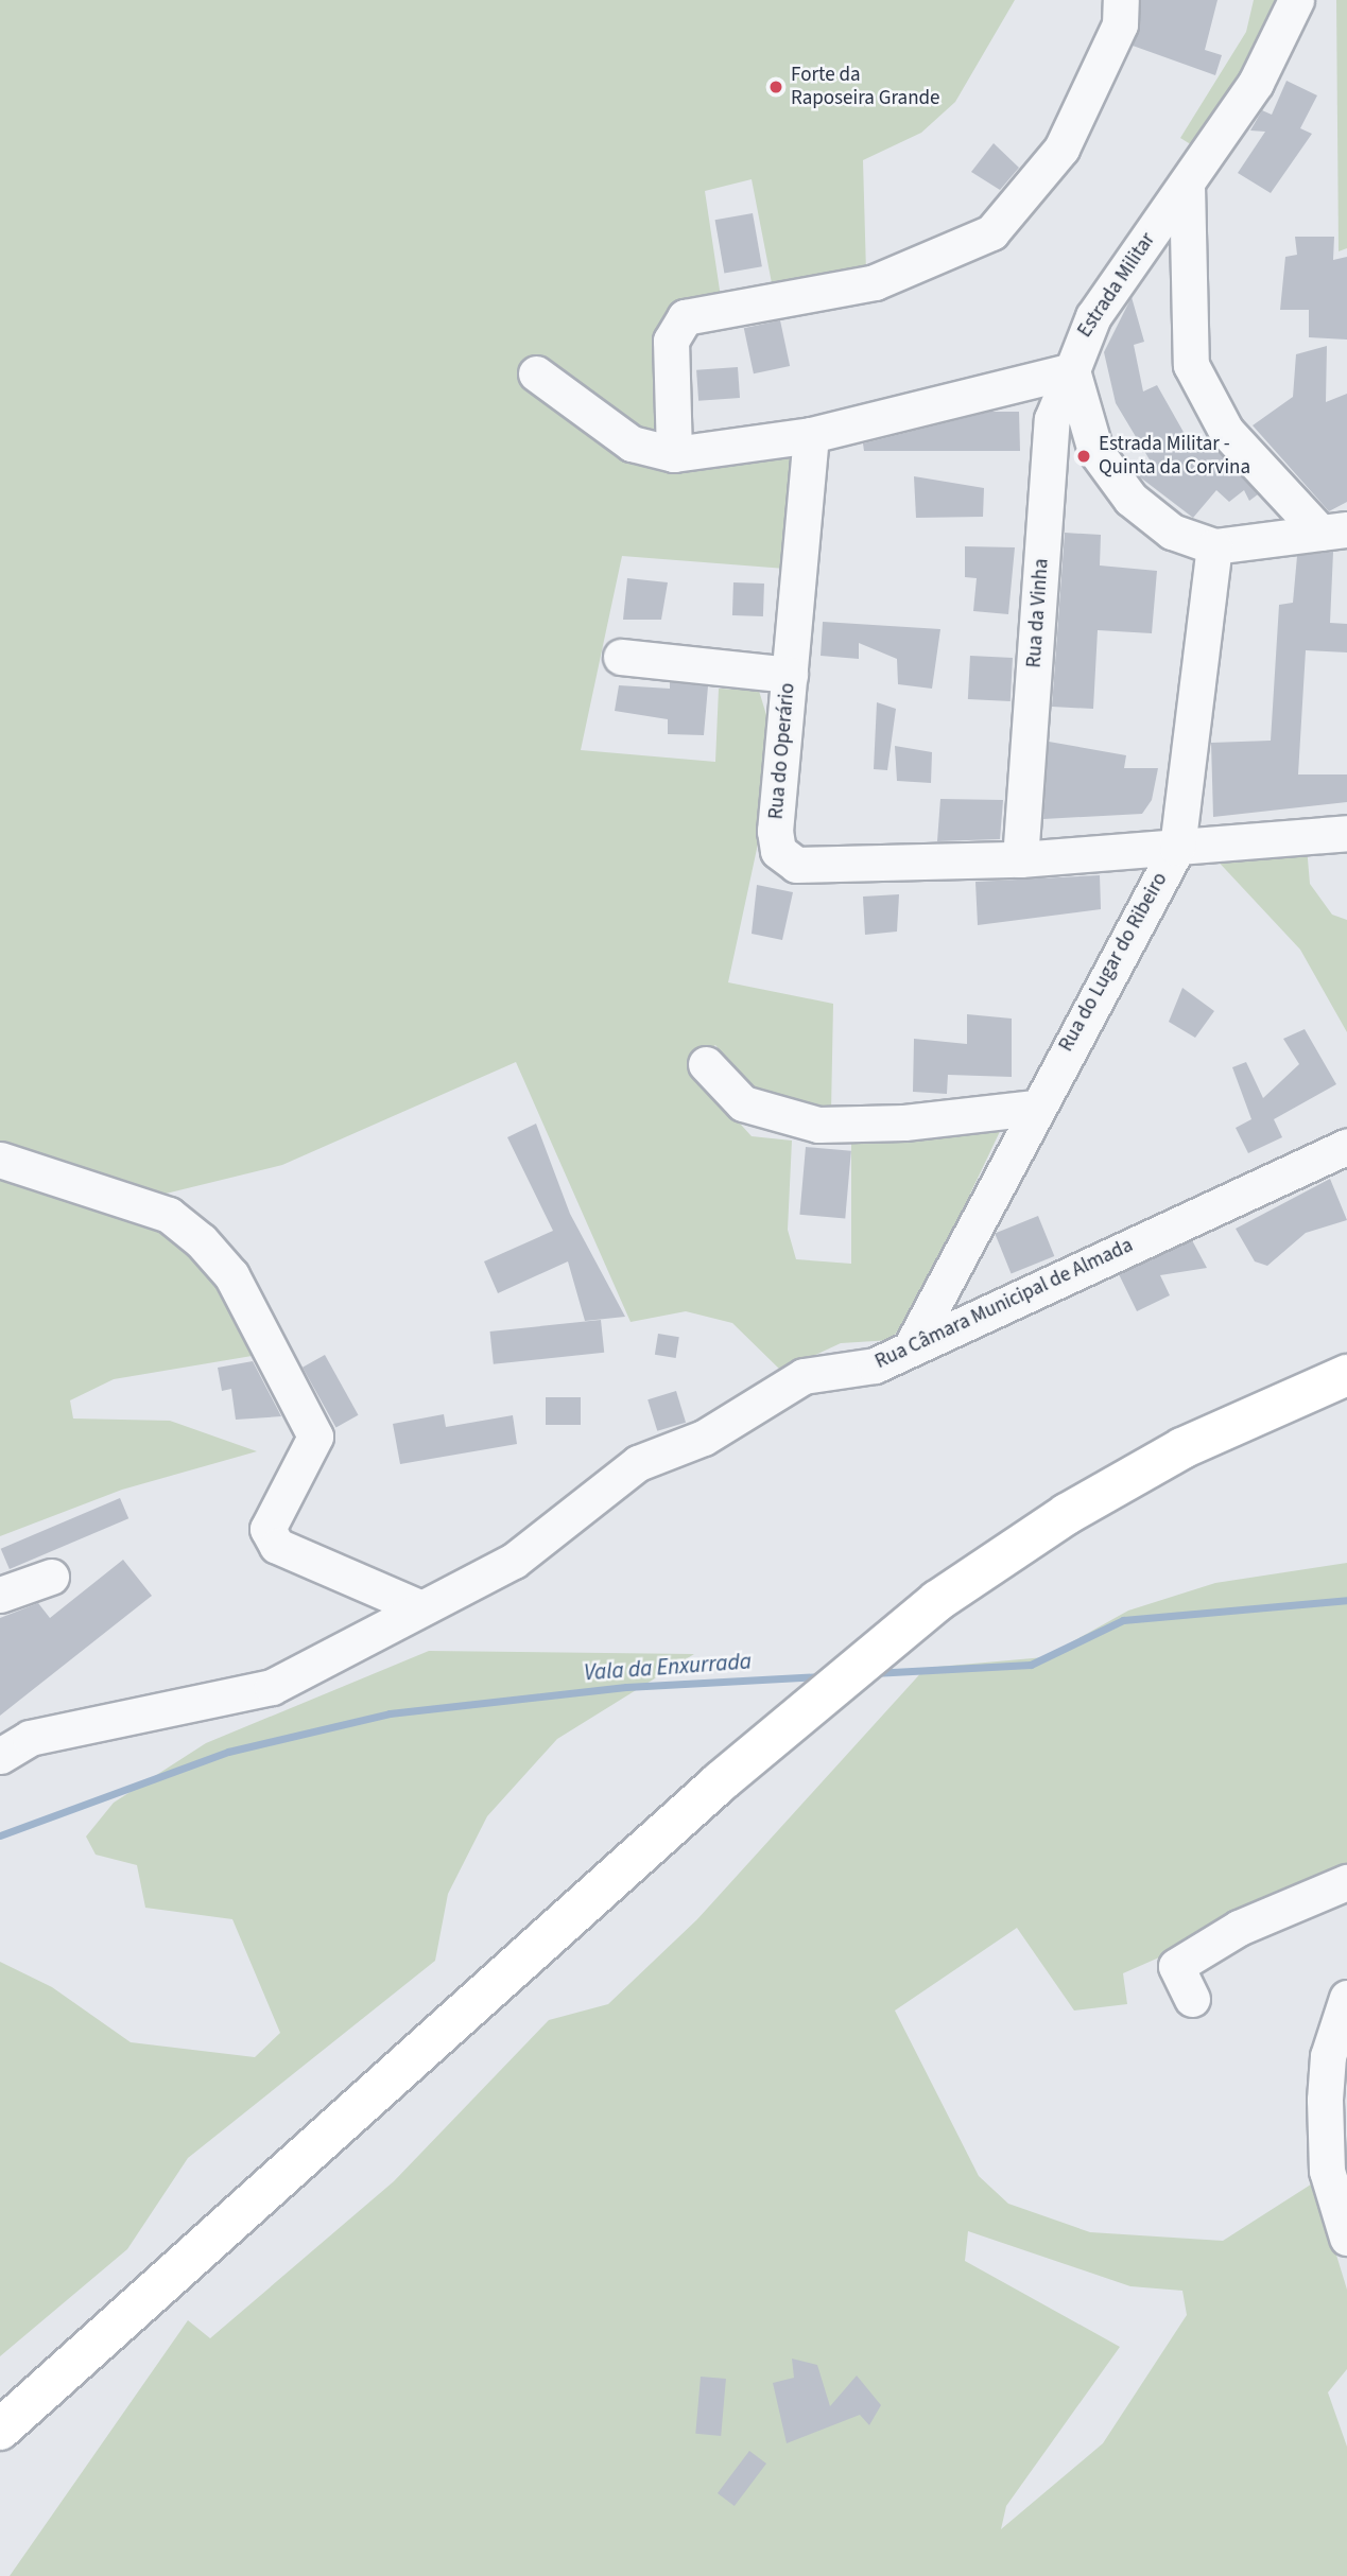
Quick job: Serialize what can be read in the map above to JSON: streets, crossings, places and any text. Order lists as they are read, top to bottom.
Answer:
{
  "streets": {
    "street": [
      "Estrada Militar",
      "Rua da Vinha",
      "Rua do Operário",
      "Rua do Lugar do Ribeiro",
      "Rua Câmara Municipal de Almada"
    ]
  },
  "crossings": [
    ["Estrada Militar", "Rua da Vinha"],
    ["Rua da Vinha", "Rua do Operário"],
    ["Rua do Operário", "Rua do Lugar do Ribeiro"],
    ["Rua do Lugar do Ribeiro", "Rua Câmara Municipal de Almada"]
  ],
  "water": ["Vala da Enxurrada"],
  "places": ["Forte da Raposeira Grande", "Estrada Militar - Quinta da Corvina"]
}
